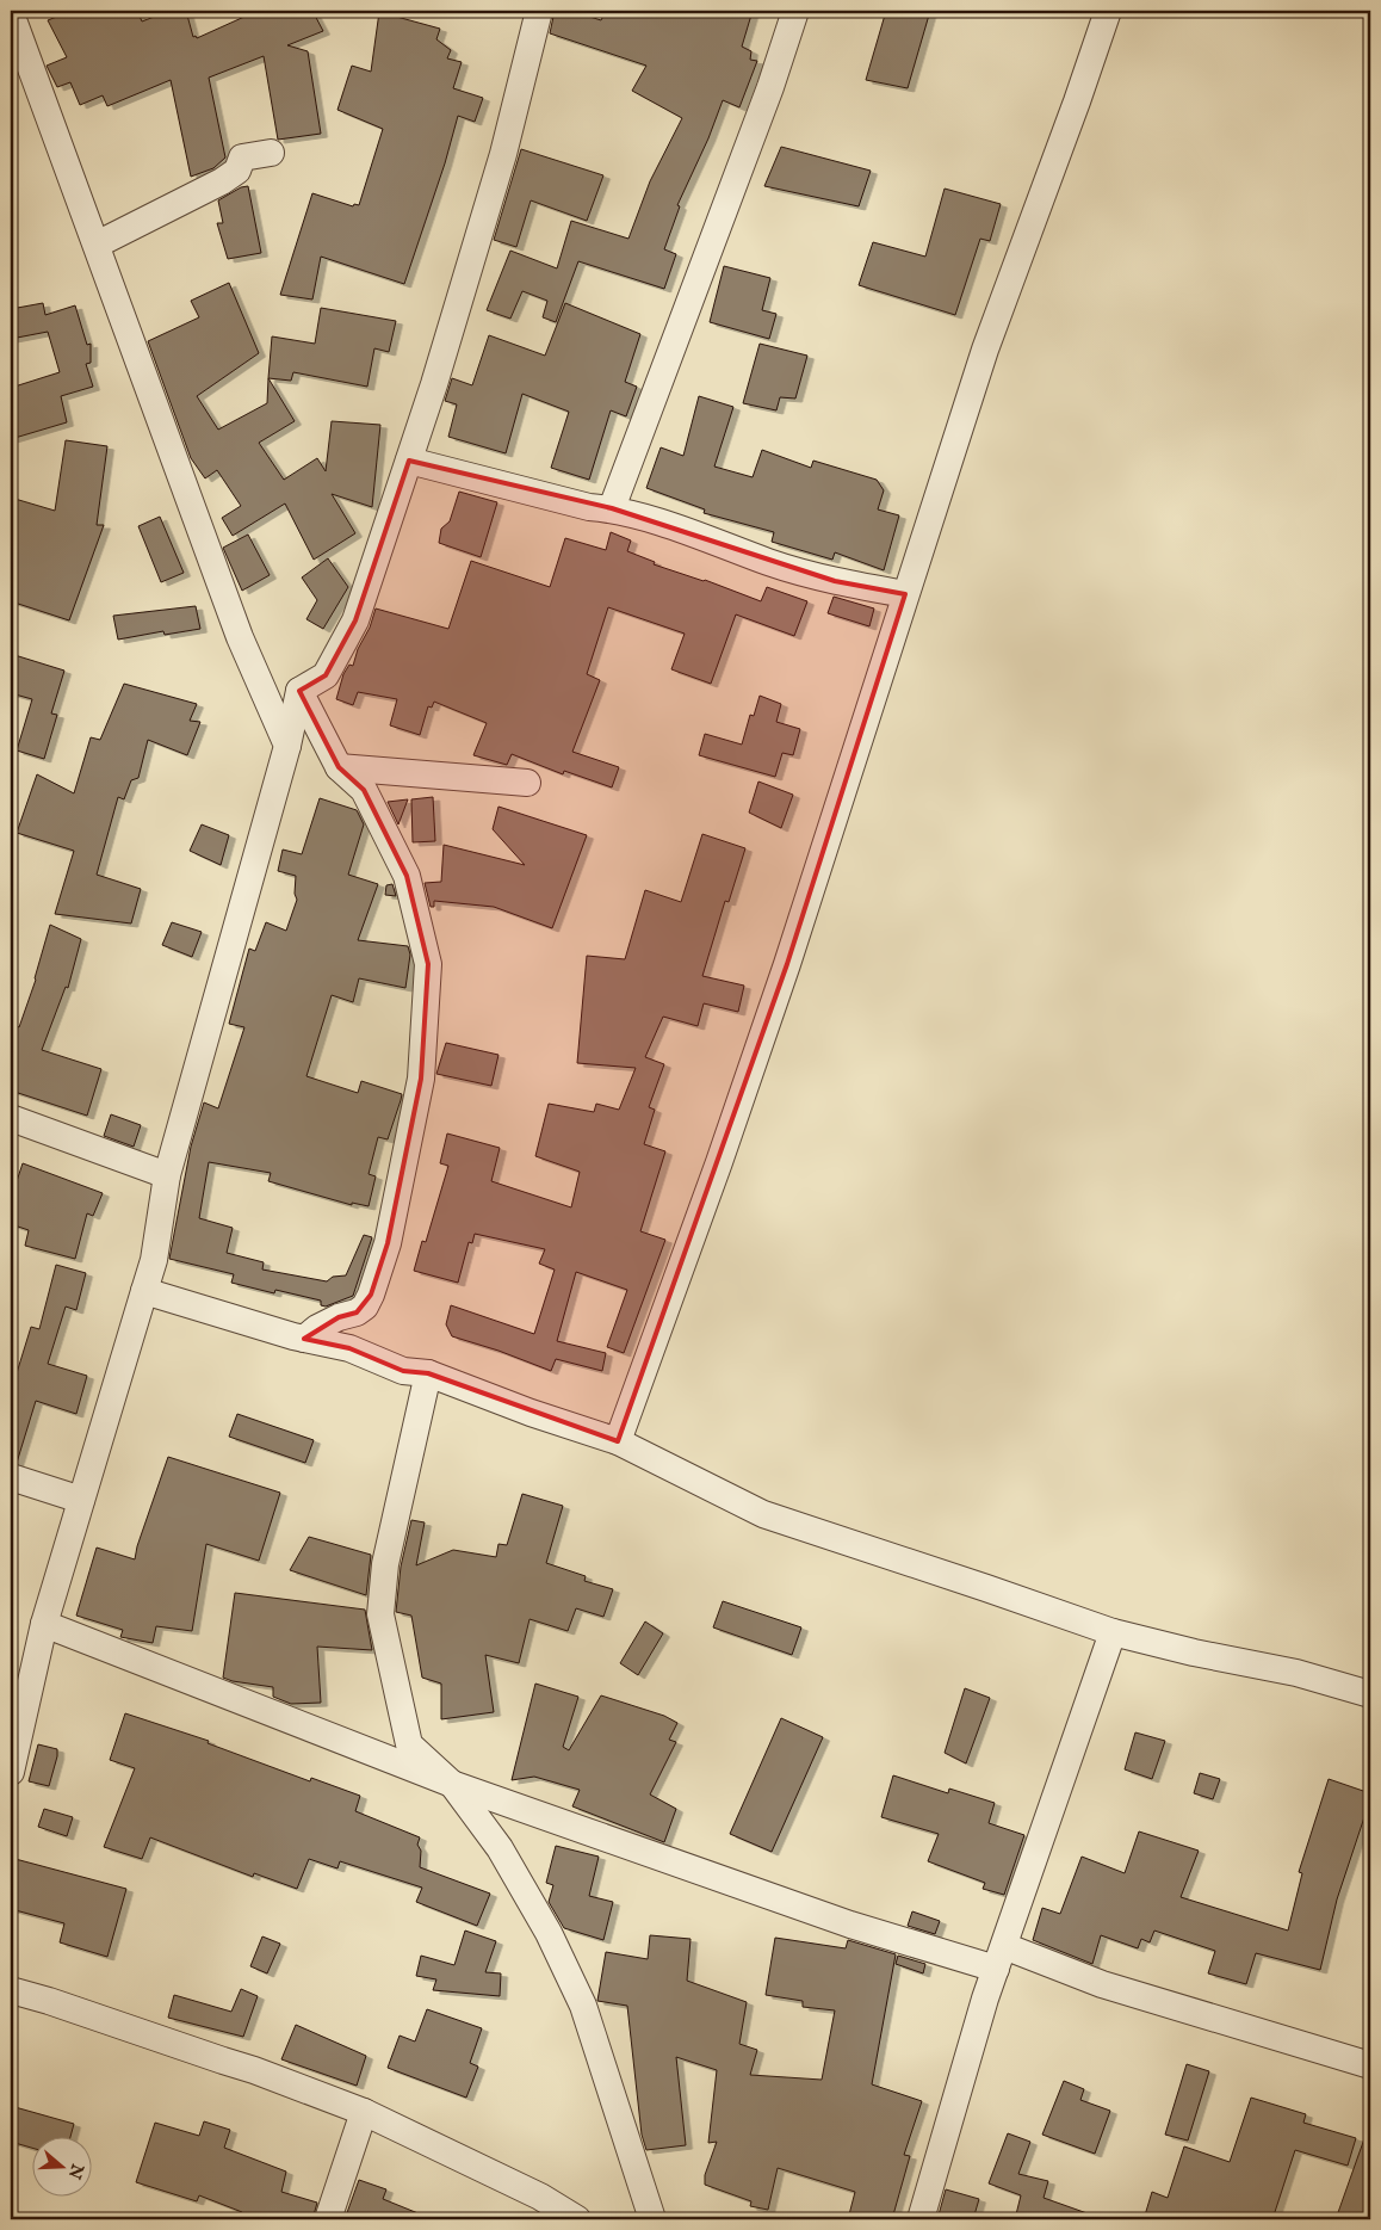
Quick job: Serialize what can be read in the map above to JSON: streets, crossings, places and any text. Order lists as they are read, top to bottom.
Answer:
{
  "north": "right"
}
